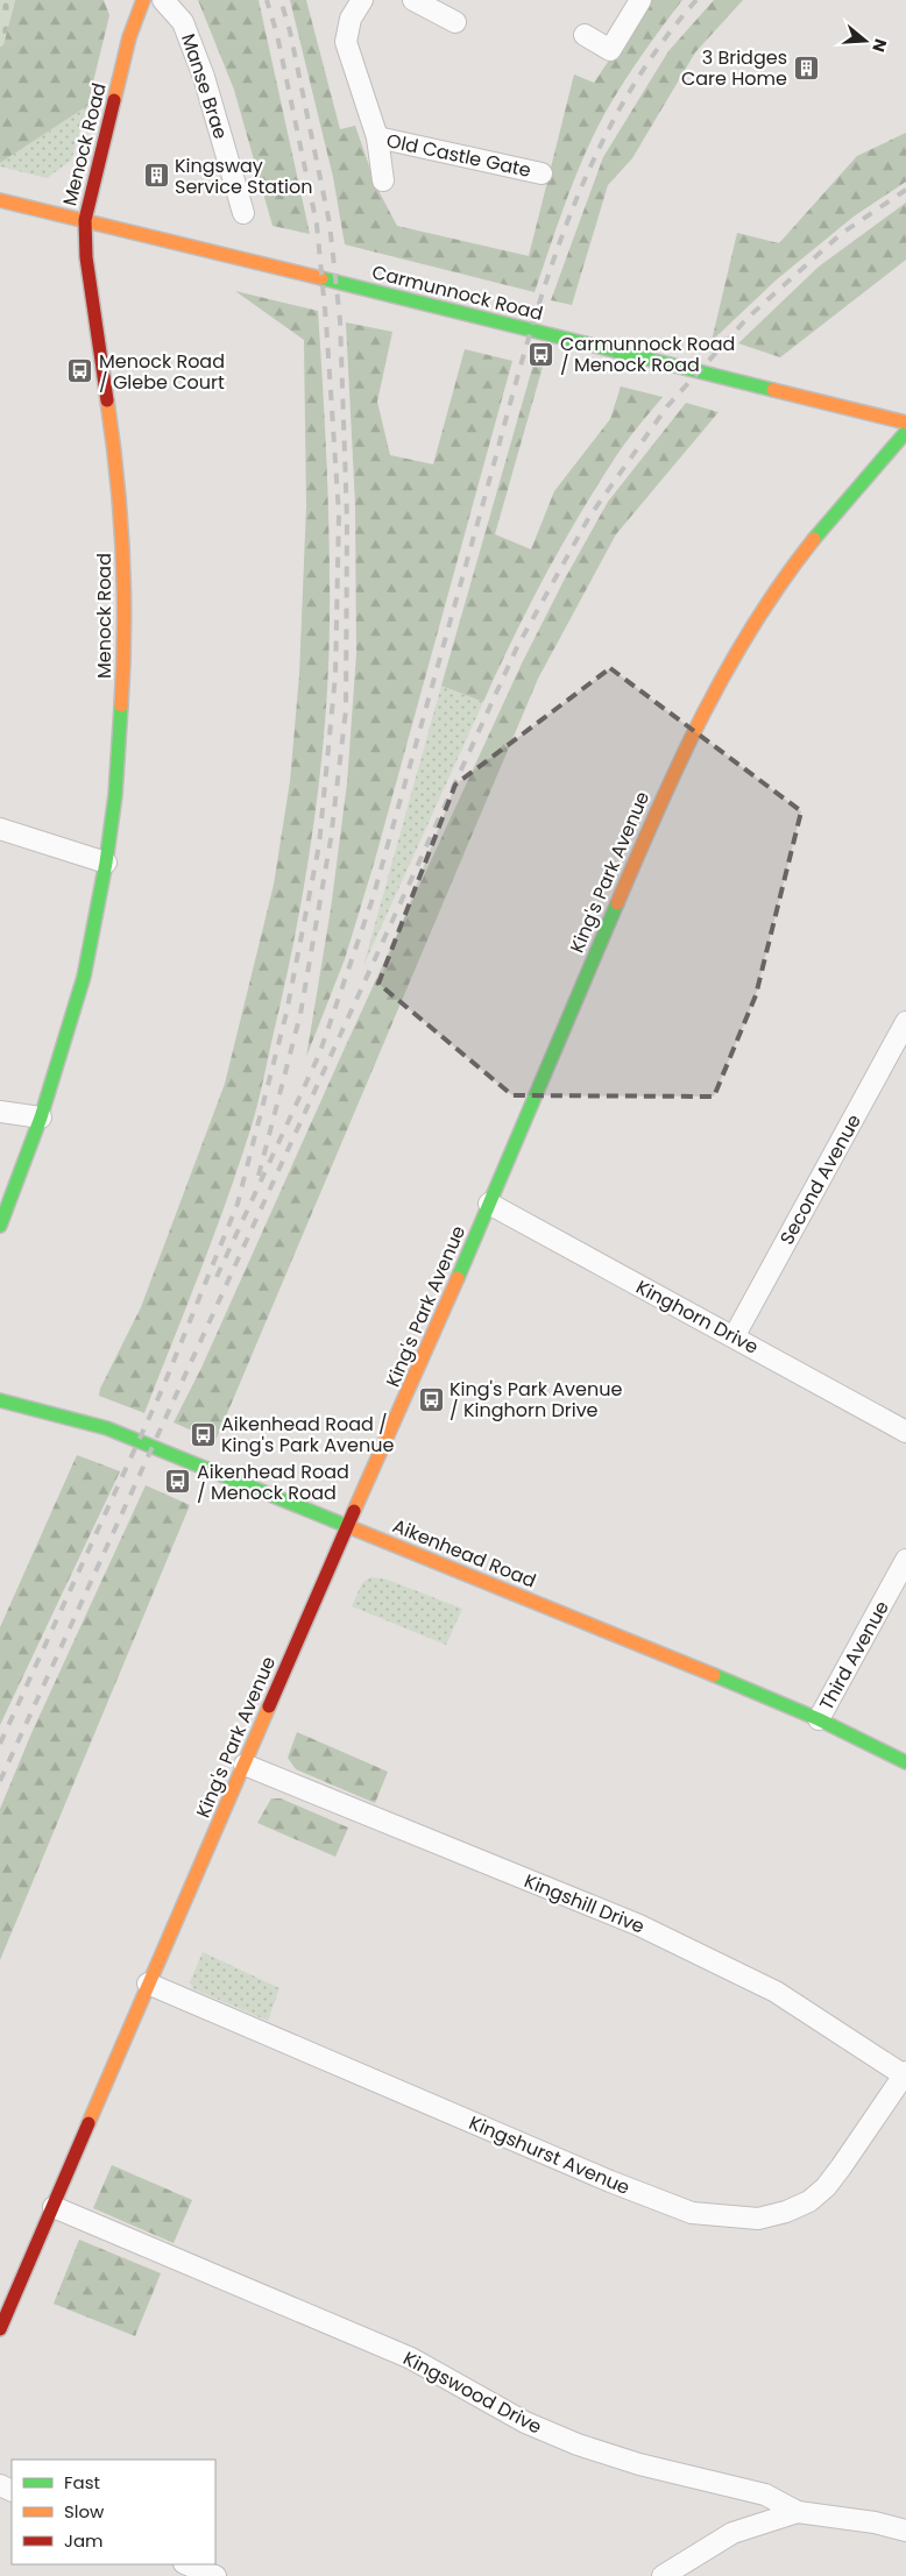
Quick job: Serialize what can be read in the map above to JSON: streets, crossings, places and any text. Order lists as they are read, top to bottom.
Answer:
{
  "streets": {
    "main road": [
      "Menock Road",
      "Carmunnock Road",
      "King's Park Avenue",
      "Aikenhead Road"
    ],
    "street": [
      "Manse Brae",
      "Old Castle Gate",
      "Second Avenue",
      "Kinghorn Drive",
      "Third Avenue",
      "Kingshill Drive",
      "Kingshurst Avenue",
      "Kingswood Drive"
    ]
  },
  "crossings": [
    ["Menock Road", "Carmunnock Road"],
    ["King's Park Avenue", "Kinghorn Drive"],
    ["King's Park Avenue", "Aikenhead Road"],
    ["King's Park Avenue", "Kingshill Drive"],
    ["King's Park Avenue", "Kingshurst Avenue"],
    ["King's Park Avenue", "Kingswood Drive"],
    ["Second Avenue", "Kinghorn Drive"],
    ["Aikenhead Road", "Third Avenue"],
    ["Kingshill Drive", "Kingshurst Avenue"]
  ],
  "places": {
    "building": ["3 Bridges Care Home", "Kingsway Service Station"],
    "bus stop": [
      "Carmunnock Road / Menock Road",
      "Menock Road / Glebe Court",
      "King's Park Avenue / Kinghorn Drive",
      "Aikenhead Road / King's Park Avenue",
      "Aikenhead Road / Menock Road"
    ]
  },
  "legend": ["Fast", "Slow", "Jam"],
  "north": "right"
}
